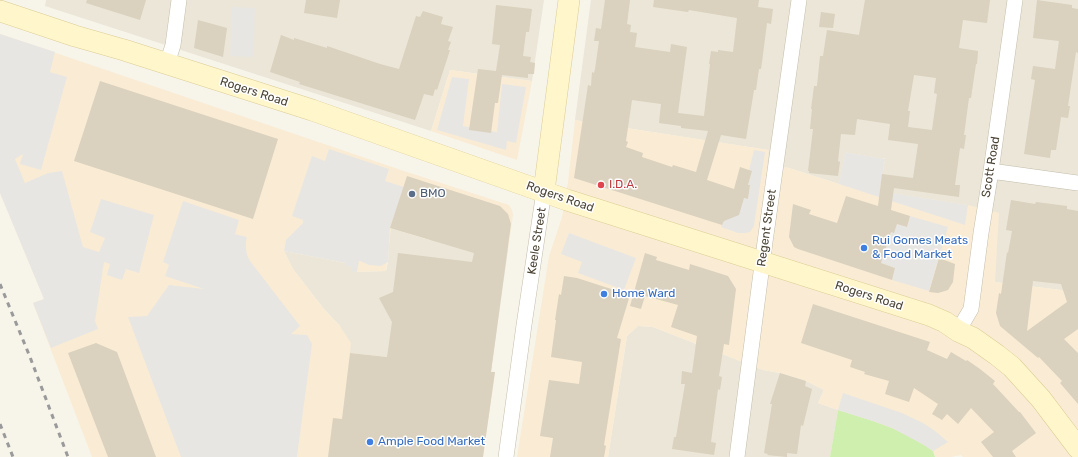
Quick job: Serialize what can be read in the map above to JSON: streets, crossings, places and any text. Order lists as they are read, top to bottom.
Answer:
{
  "streets": {
    "main road": ["Rogers Road", "Keele Street"],
    "street": ["Scott Road", "Regent Street"]
  },
  "crossings": [
    ["Rogers Road", "Scott Road"],
    ["Rogers Road", "Regent Street"],
    ["Rogers Road", "Keele Street"]
  ],
  "places": [
    "I.D.A.",
    "BMO",
    "Rui Gomes Meats & Food Market",
    "Home Ward",
    "Ample Food Market"
  ]
}
